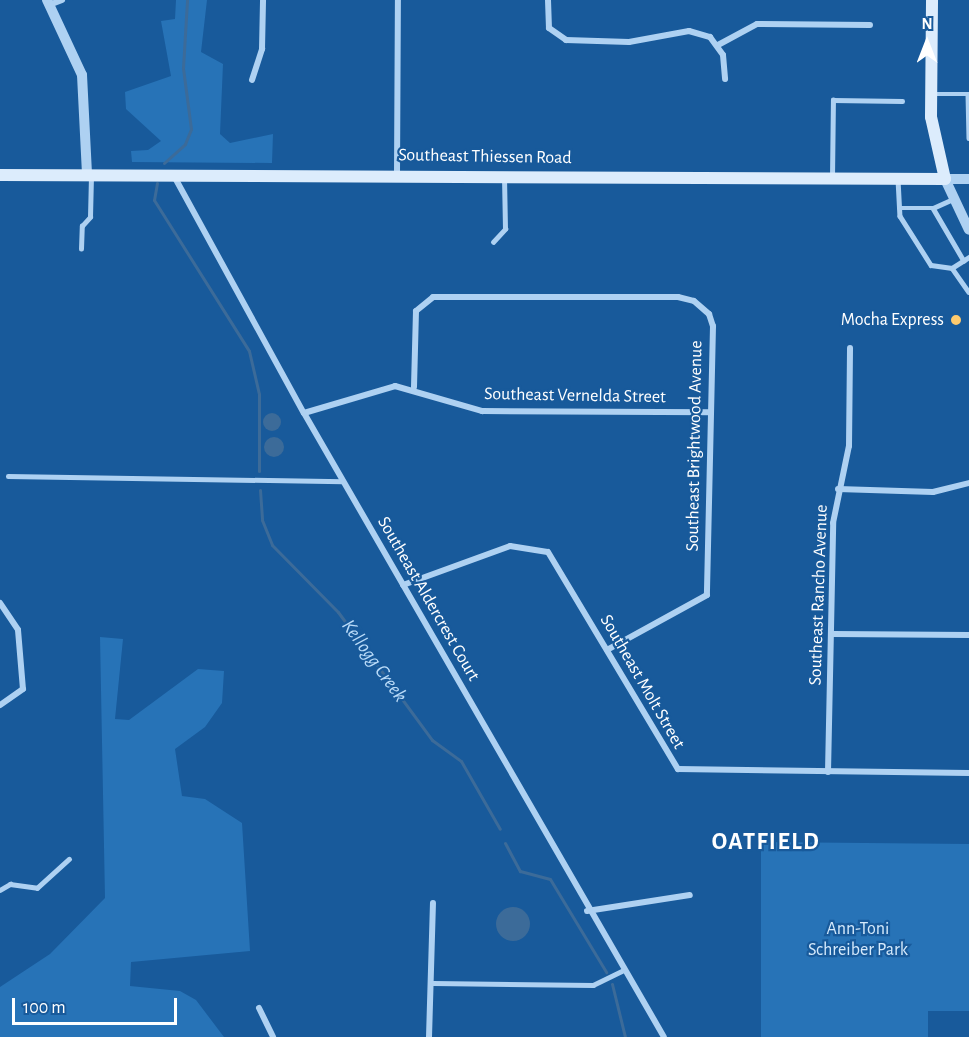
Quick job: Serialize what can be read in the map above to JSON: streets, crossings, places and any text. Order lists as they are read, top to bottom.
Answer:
{
  "streets": {
    "main road": ["Southeast Thiessen Road"],
    "street": [
      "Southeast Vernelda Street",
      "Southeast Brightwood Avenue",
      "Southeast Rancho Avenue",
      "Southeast Aldercrest Court",
      "Southeast Molt Street"
    ]
  },
  "crossings": [
    ["Southeast Thiessen Road", "Southeast Aldercrest Court"],
    ["Southeast Vernelda Street", "Southeast Brightwood Avenue"],
    ["Southeast Vernelda Street", "Southeast Aldercrest Court"],
    ["Southeast Brightwood Avenue", "Southeast Molt Street"],
    ["Southeast Rancho Avenue", "Southeast Molt Street"],
    ["Southeast Aldercrest Court", "Southeast Molt Street"]
  ],
  "districts": ["OATFIELD"],
  "water": ["Kellogg Creek"],
  "parks": ["Ann-Toni Schreiber Park"],
  "places": ["Mocha Express"],
  "scale_bar": "100 m",
  "north": "top"
}
